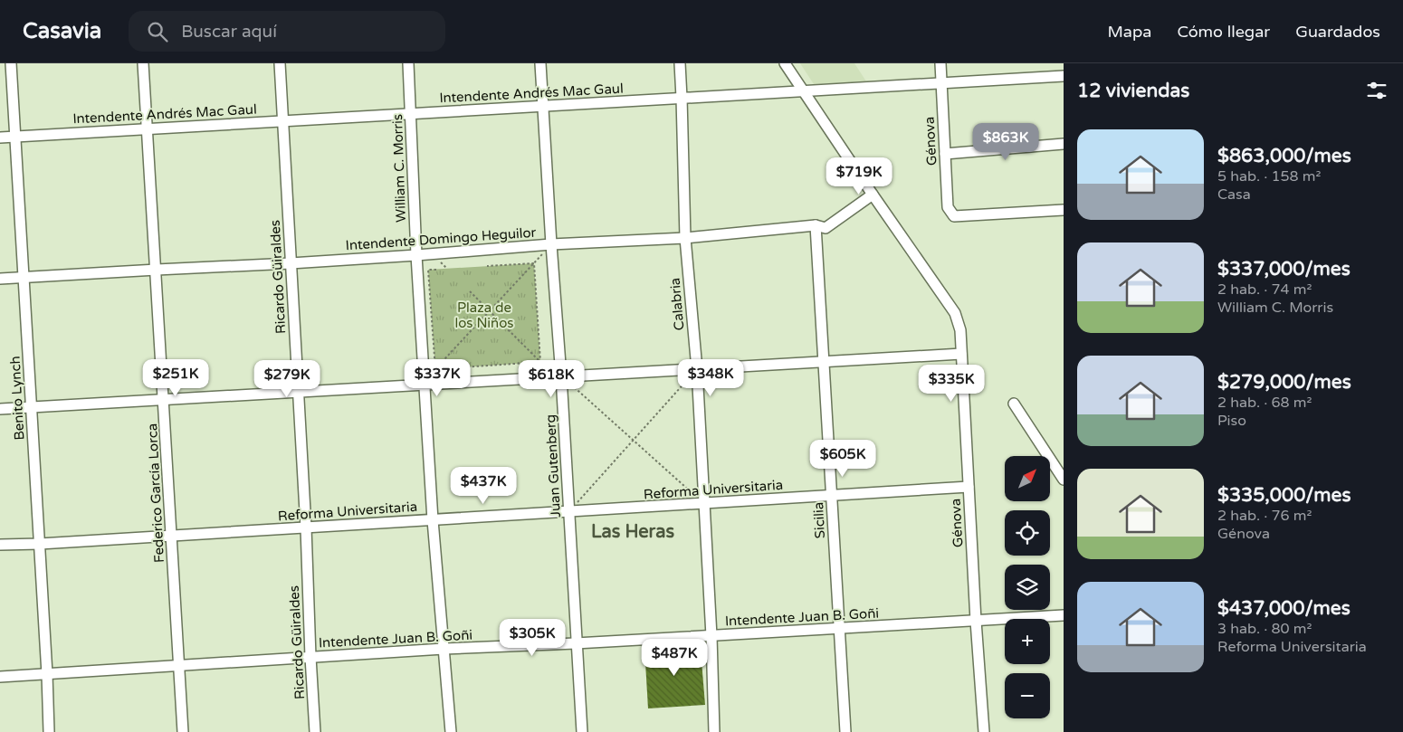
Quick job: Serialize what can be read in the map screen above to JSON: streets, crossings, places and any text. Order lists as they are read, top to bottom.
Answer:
{
  "streets": {
    "street": [
      "Intendente Andrés Mac Gaul",
      "Génova",
      "William C. Morris",
      "Intendente Domingo Heguilor",
      "Ricardo Güiraldes",
      "Calabria",
      "Benito Lynch",
      "Juan Gutenberg",
      "Reforma Universitaria",
      "Federico García Lorca",
      "Sicilia",
      "Intendente Juan B. Goñi"
    ]
  },
  "crossings": [
    ["Intendente Andrés Mac Gaul", "Génova"],
    ["Intendente Andrés Mac Gaul", "William C. Morris"],
    ["Intendente Andrés Mac Gaul", "Ricardo Güiraldes"],
    ["Intendente Andrés Mac Gaul", "Calabria"],
    ["Intendente Andrés Mac Gaul", "Benito Lynch"],
    ["Intendente Andrés Mac Gaul", "Juan Gutenberg"],
    ["Intendente Andrés Mac Gaul", "Federico García Lorca"],
    ["Génova", "Intendente Domingo Heguilor"],
    ["Génova", "Reforma Universitaria"],
    ["Génova", "Intendente Juan B. Goñi"],
    ["William C. Morris", "Intendente Domingo Heguilor"],
    ["William C. Morris", "Reforma Universitaria"],
    ["William C. Morris", "Intendente Juan B. Goñi"],
    ["Intendente Domingo Heguilor", "Ricardo Güiraldes"],
    ["Intendente Domingo Heguilor", "Calabria"],
    ["Intendente Domingo Heguilor", "Benito Lynch"],
    ["Intendente Domingo Heguilor", "Juan Gutenberg"],
    ["Intendente Domingo Heguilor", "Federico García Lorca"],
    ["Intendente Domingo Heguilor", "Sicilia"],
    ["Ricardo Güiraldes", "Reforma Universitaria"],
    ["Ricardo Güiraldes", "Intendente Juan B. Goñi"],
    ["Calabria", "Reforma Universitaria"],
    ["Calabria", "Intendente Juan B. Goñi"],
    ["Benito Lynch", "Reforma Universitaria"],
    ["Benito Lynch", "Intendente Juan B. Goñi"],
    ["Juan Gutenberg", "Reforma Universitaria"],
    ["Juan Gutenberg", "Intendente Juan B. Goñi"],
    ["Reforma Universitaria", "Federico García Lorca"],
    ["Reforma Universitaria", "Sicilia"],
    ["Federico García Lorca", "Intendente Juan B. Goñi"],
    ["Sicilia", "Intendente Juan B. Goñi"]
  ],
  "districts": ["Las Heras"],
  "parks": ["Plaza de los Niños"],
  "north": "top right",
  "page": {
    "header": "Casavia",
    "search": "Buscar aquí",
    "nav": ["Mapa", "Cómo llegar", "Guardados"],
    "heading": "12 viviendas",
    "list": [
      {
        "name": "$863,000/mes",
        "note": "5 hab. · 158 m² · Casa"
      },
      {
        "name": "$337,000/mes",
        "note": "2 hab. · 74 m² · William C. Morris"
      },
      {
        "name": "$279,000/mes",
        "note": "2 hab. · 68 m² · Piso"
      },
      {
        "name": "$335,000/mes",
        "note": "2 hab. · 76 m² · Génova"
      },
      {
        "name": "$437,000/mes",
        "note": "3 hab. · 80 m² · Reforma Universitaria"
      }
    ],
    "price": [
      "$863K",
      "$719K",
      "$251K",
      "$337K",
      "$348K",
      "$279K",
      "$618K",
      "$335K",
      "$605K",
      "$437K",
      "$305K",
      "$487K"
    ],
    "map_buttons": ["+", "−"]
  }
}
